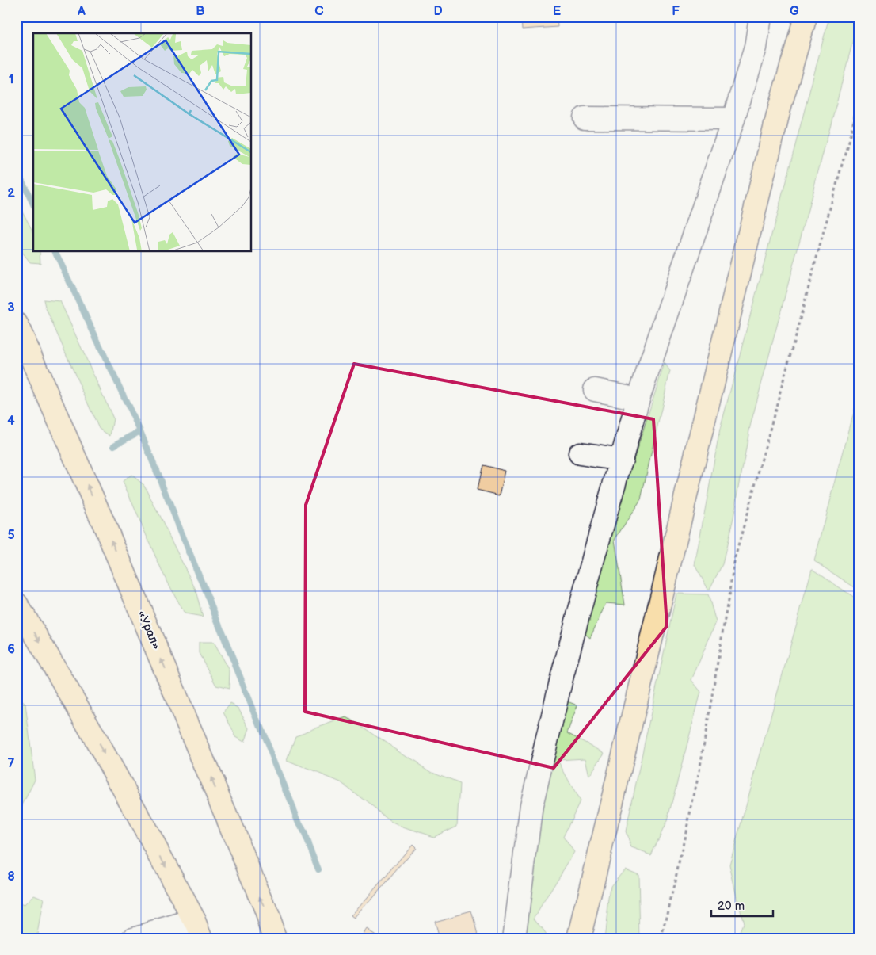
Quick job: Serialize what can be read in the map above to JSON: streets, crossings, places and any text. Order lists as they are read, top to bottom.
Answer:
{
  "streets": {
    "main road": ["«Урал»"]
  },
  "scale_bar": "20 m",
  "grid": {
    "columns": [
      "A",
      "B",
      "C",
      "D",
      "E",
      "F",
      "G"
    ],
    "rows": [
      "1",
      "2",
      "3",
      "4",
      "5",
      "6",
      "7",
      "8"
    ]
  }
}
